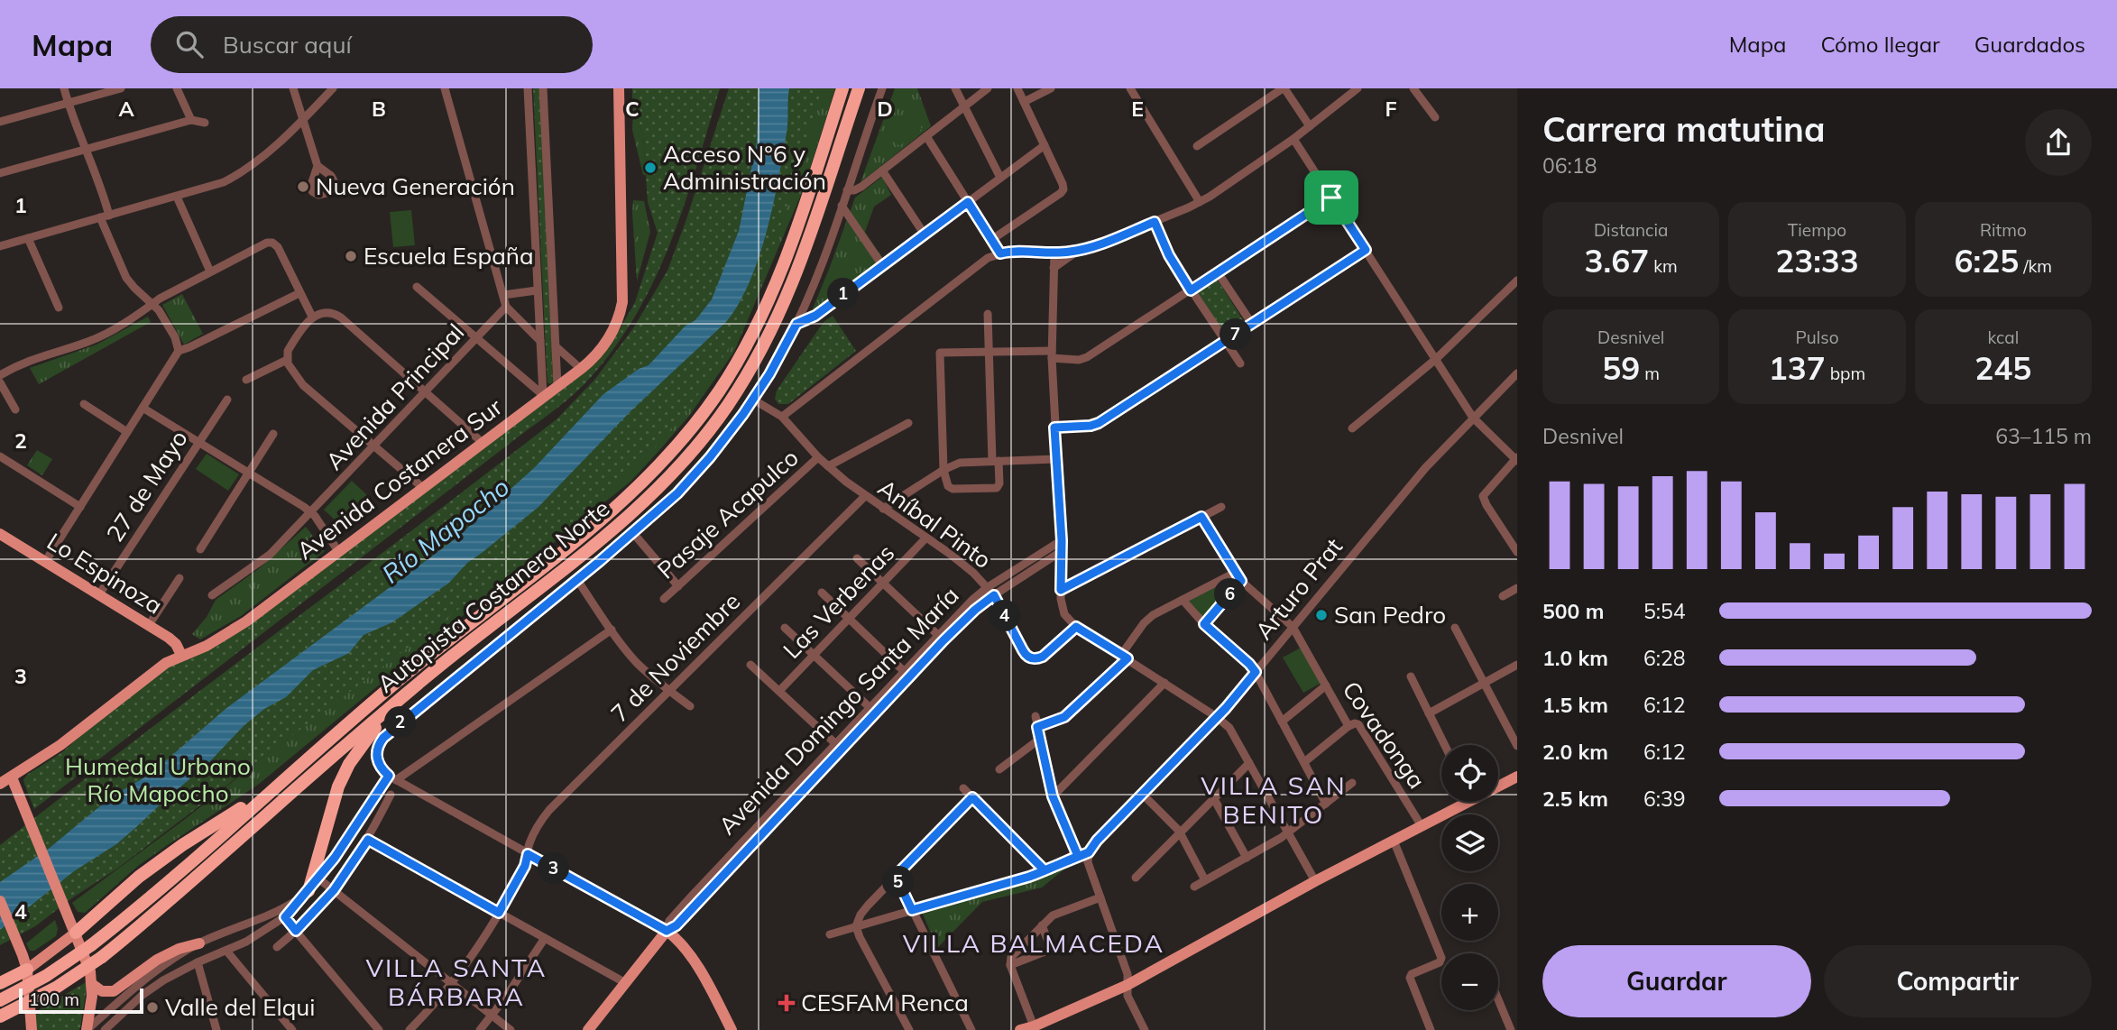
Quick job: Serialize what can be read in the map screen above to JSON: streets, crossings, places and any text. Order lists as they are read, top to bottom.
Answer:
{
  "streets": {
    "highway": ["Autopista Costanera Norte"],
    "main road": ["Avenida Costanera Sur", "Lo Espinoza", "Avenida Domingo Santa María"],
    "street": [
      "Avenida Principal",
      "27 de Mayo",
      "Pasaje Acapulco",
      "Aníbal Pinto",
      "Arturo Prat",
      "Las Verbenas",
      "7 de Noviembre",
      "Covadonga"
    ]
  },
  "crossings": [
    ["Avenida Costanera Sur", "Lo Espinoza"],
    ["27 de Mayo", "Lo Espinoza"],
    ["Pasaje Acapulco", "Aníbal Pinto"],
    ["Aníbal Pinto", "Las Verbenas"],
    ["Aníbal Pinto", "7 de Noviembre"],
    ["Aníbal Pinto", "Avenida Domingo Santa María"],
    ["Arturo Prat", "Covadonga"]
  ],
  "districts": ["VILLA SAN BENITO", "VILLA BALMACEDA", "VILLA SANTA BÁRBARA"],
  "water": ["Río Mapocho"],
  "parks": ["Humedal Urbano Río Mapocho"],
  "places": {
    "other": [
      "Acceso N°6 y Administración",
      "Nueva Generación",
      "Escuela España",
      "San Pedro",
      "Valle del Elqui"
    ],
    "health": ["CESFAM Renca"]
  },
  "scale_bar": "100 m",
  "page": {
    "header": "Mapa",
    "search": "Buscar aquí",
    "nav": ["Mapa", "Cómo llegar", "Guardados"],
    "heading": ["Carrera matutina", "06:18"],
    "stats": [
      ["Distancia", "3.67 km"],
      ["Tiempo", "23:33"],
      ["Ritmo", "6:25 /km"],
      ["Desnivel", "59 m"],
      ["Pulso", "137 bpm"],
      ["kcal", "245"]
    ],
    "pins": [
      "1",
      "7",
      "6",
      "4",
      "2",
      "3",
      "5"
    ],
    "chart": ["Desnivel", "63–115 m"],
    "list": [
      {
        "name": "500 m",
        "note": "5:54"
      },
      {
        "name": "1.0 km",
        "note": "6:28"
      },
      {
        "name": "1.5 km",
        "note": "6:12"
      },
      {
        "name": "2.0 km",
        "note": "6:12"
      },
      {
        "name": "2.5 km",
        "note": "6:39"
      }
    ],
    "map_buttons": ["+", "−"],
    "buttons": ["Guardar", "Compartir"],
    "scale": "100 m"
  },
  "grid": {
    "columns": [
      "A",
      "B",
      "C",
      "D",
      "E",
      "F"
    ],
    "rows": [
      "1",
      "2",
      "3",
      "4"
    ]
  }
}
